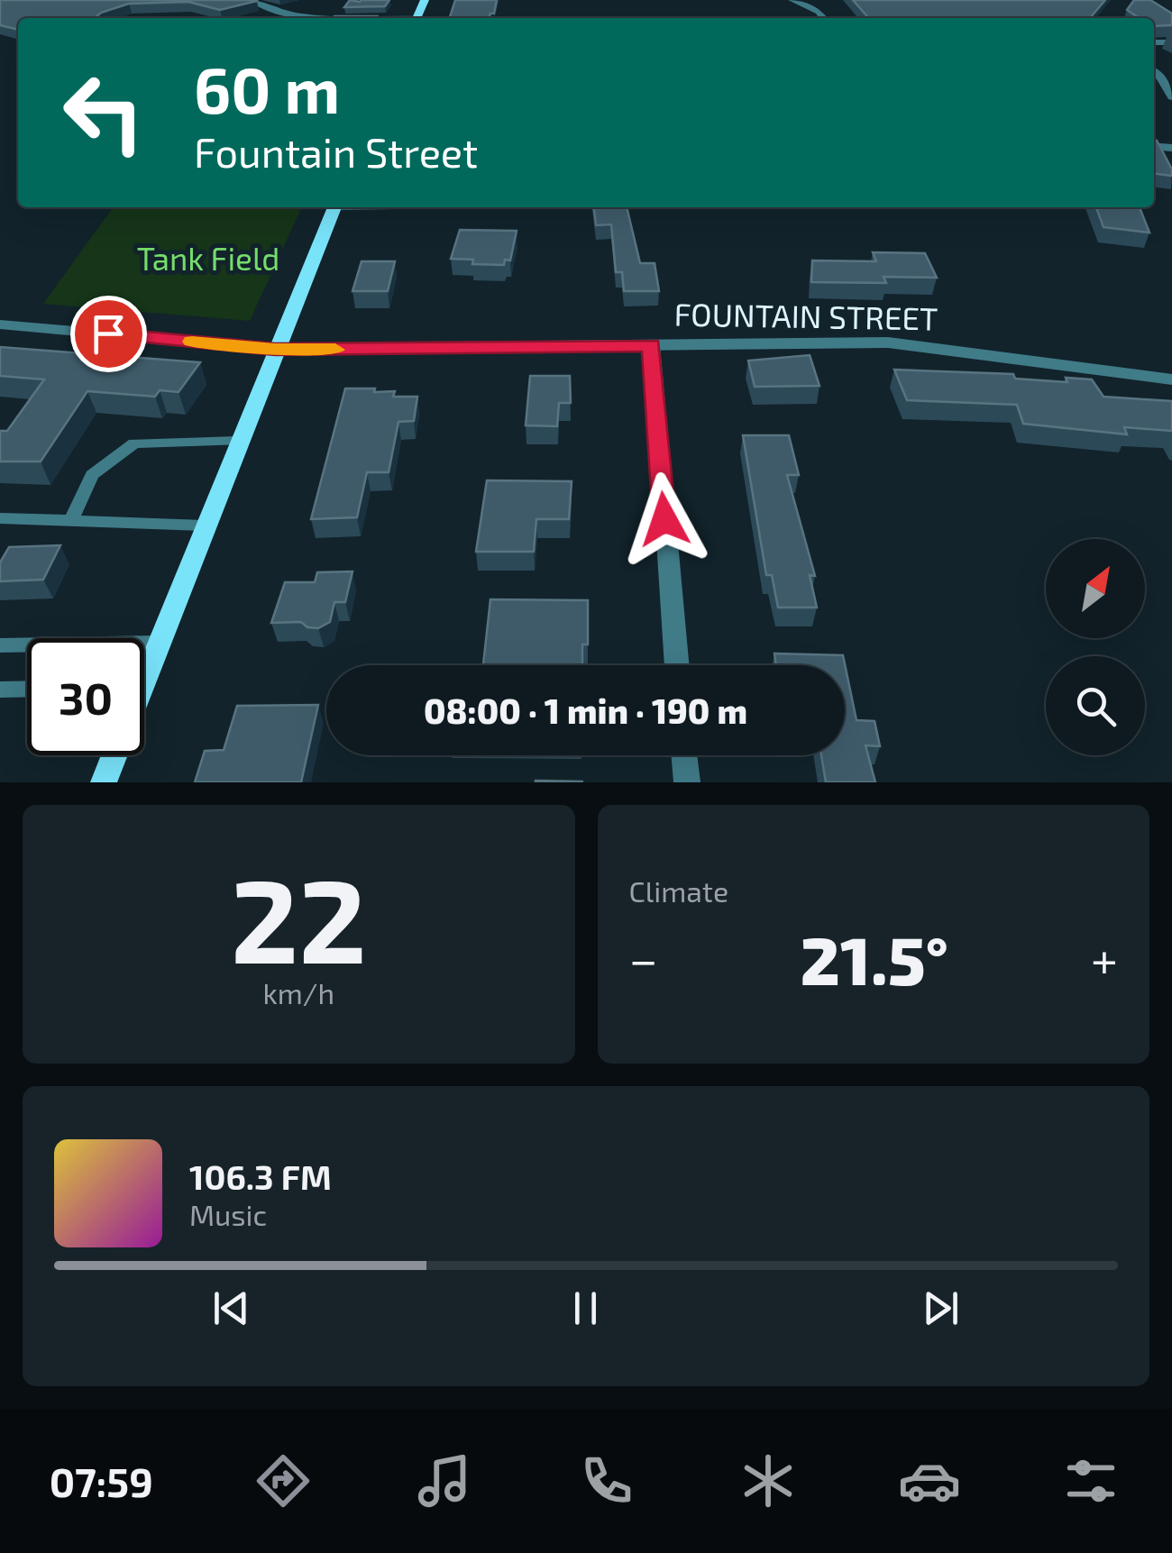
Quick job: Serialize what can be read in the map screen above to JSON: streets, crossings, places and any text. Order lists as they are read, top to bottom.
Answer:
{
  "streets": {
    "street": ["FOUNTAIN STREET"]
  },
  "parks": ["Tank Field"],
  "north": "top right",
  "page": {
    "turn": ["60 m", "Fountain Street"],
    "limit": "30",
    "trip": "08:00 · 1 min · 190 m",
    "tile": [
      ["22", "km/h"],
      "Climate"
    ],
    "heat": ["−", "21.5°", "+"],
    "song": ["106.3 FM", "Music"],
    "tabs": "07:59"
  }
}
